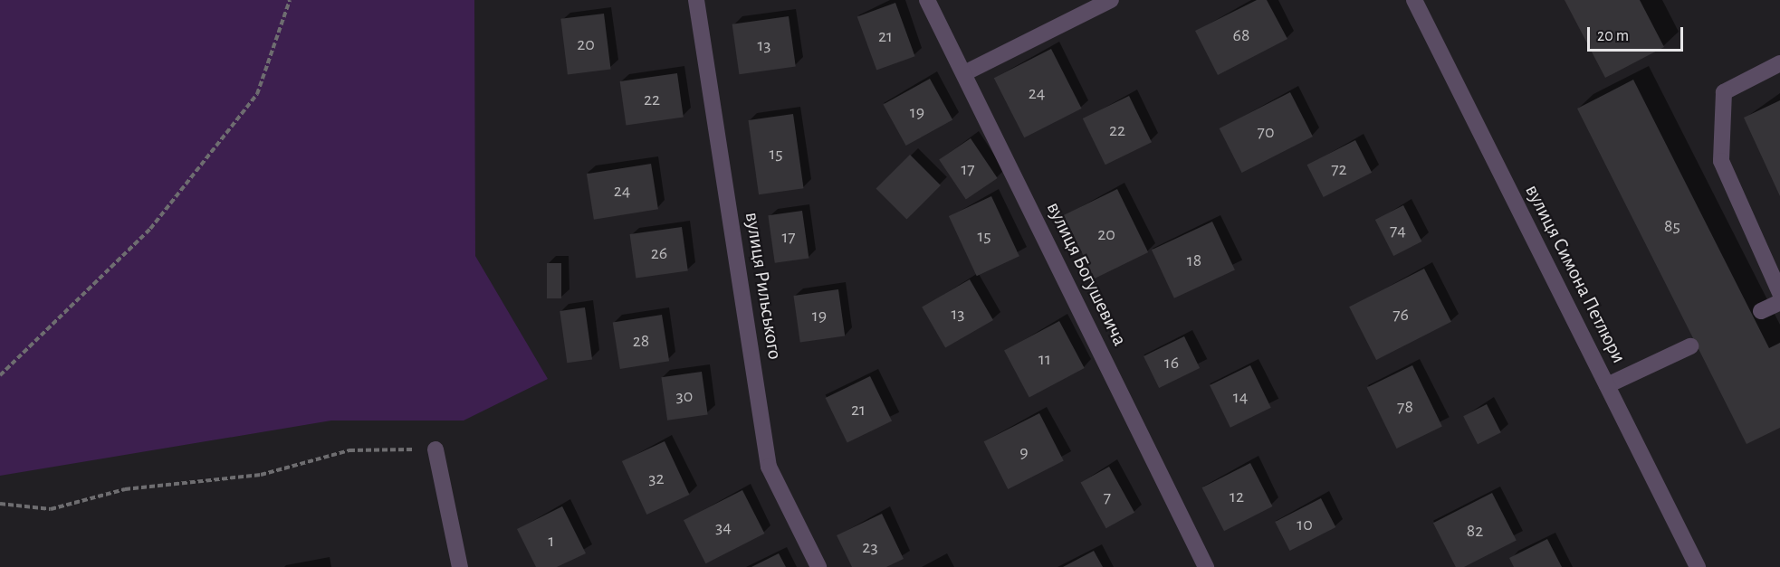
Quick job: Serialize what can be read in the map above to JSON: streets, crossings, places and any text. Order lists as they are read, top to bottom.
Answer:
{
  "streets": {
    "street": ["вулиця Богушевича", "вулиця Симона Петлюри", "вулиця Рильського"]
  },
  "house_numbers": [
    "68",
    "21",
    "20",
    "13",
    "24",
    "22",
    "19",
    "22",
    "70",
    "15",
    "17",
    "72",
    "24",
    "85",
    "74",
    "20",
    "15",
    "17",
    "26",
    "18",
    "13",
    "76",
    "19",
    "28",
    "11",
    "16",
    "30",
    "14",
    "78",
    "21",
    "9",
    "32",
    "12",
    "7",
    "10",
    "34",
    "82",
    "1",
    "23"
  ],
  "scale_bar": "20 m"
}
